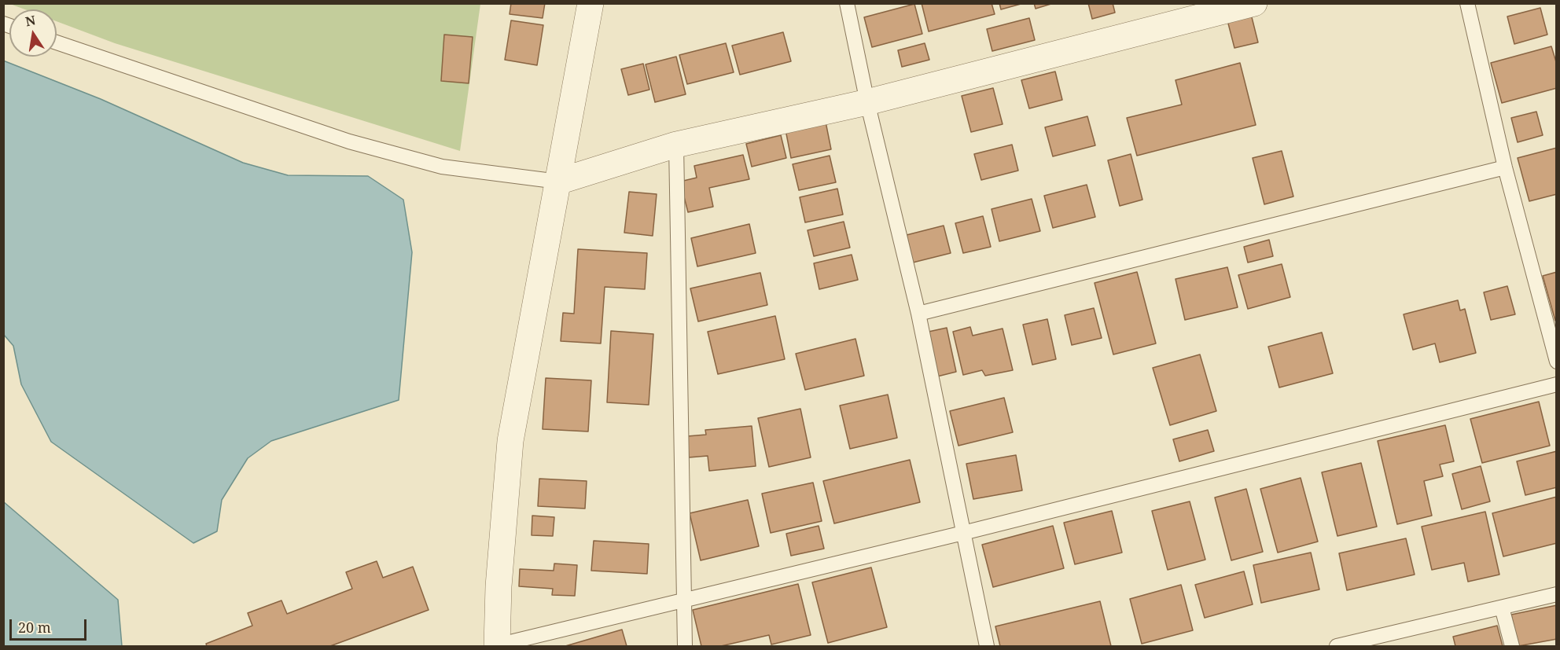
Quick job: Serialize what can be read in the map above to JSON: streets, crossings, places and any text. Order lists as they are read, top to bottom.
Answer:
{
  "scale_bar": "20 m",
  "north": "top"
}
